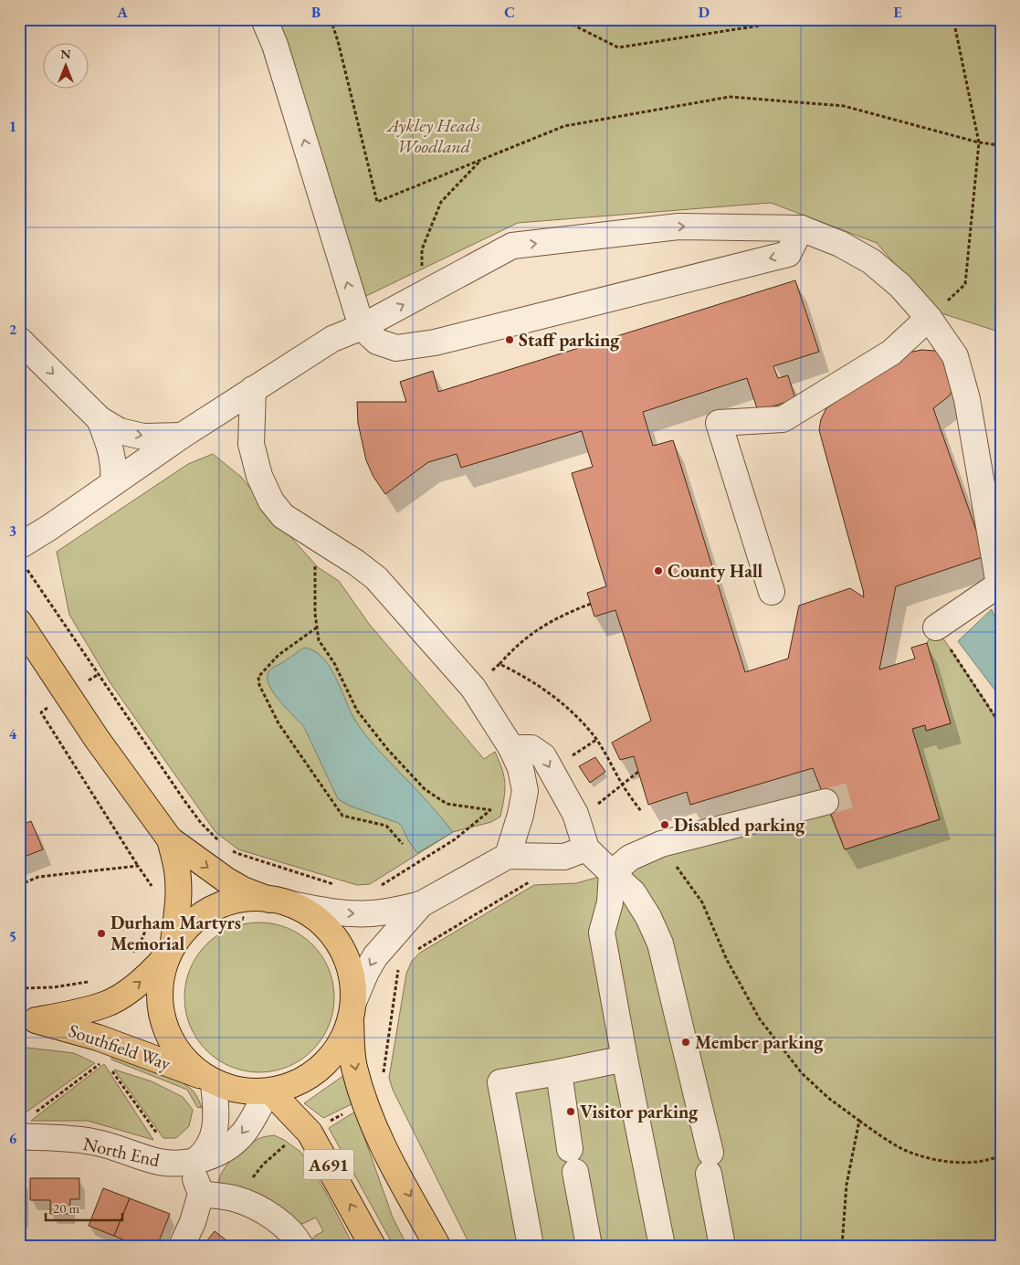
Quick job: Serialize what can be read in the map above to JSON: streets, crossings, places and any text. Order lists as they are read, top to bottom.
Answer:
{
  "streets": {
    "main road": ["Southfield Way", "A691"],
    "street": ["North End"]
  },
  "crossings": [
    ["Southfield Way", "North End"],
    ["Southfield Way", "A691"],
    ["North End", "A691"]
  ],
  "one_way": ["North End"],
  "parks": ["Aykley Heads Woodland"],
  "places": [
    "Staff parking",
    "County Hall",
    "Disabled parking",
    "Durham Martyrs' Memorial",
    "Member parking",
    "Visitor parking"
  ],
  "scale_bar": "20 m",
  "north": "top",
  "grid": {
    "columns": [
      "A",
      "B",
      "C",
      "D",
      "E"
    ],
    "rows": [
      "1",
      "2",
      "3",
      "4",
      "5",
      "6"
    ]
  }
}
